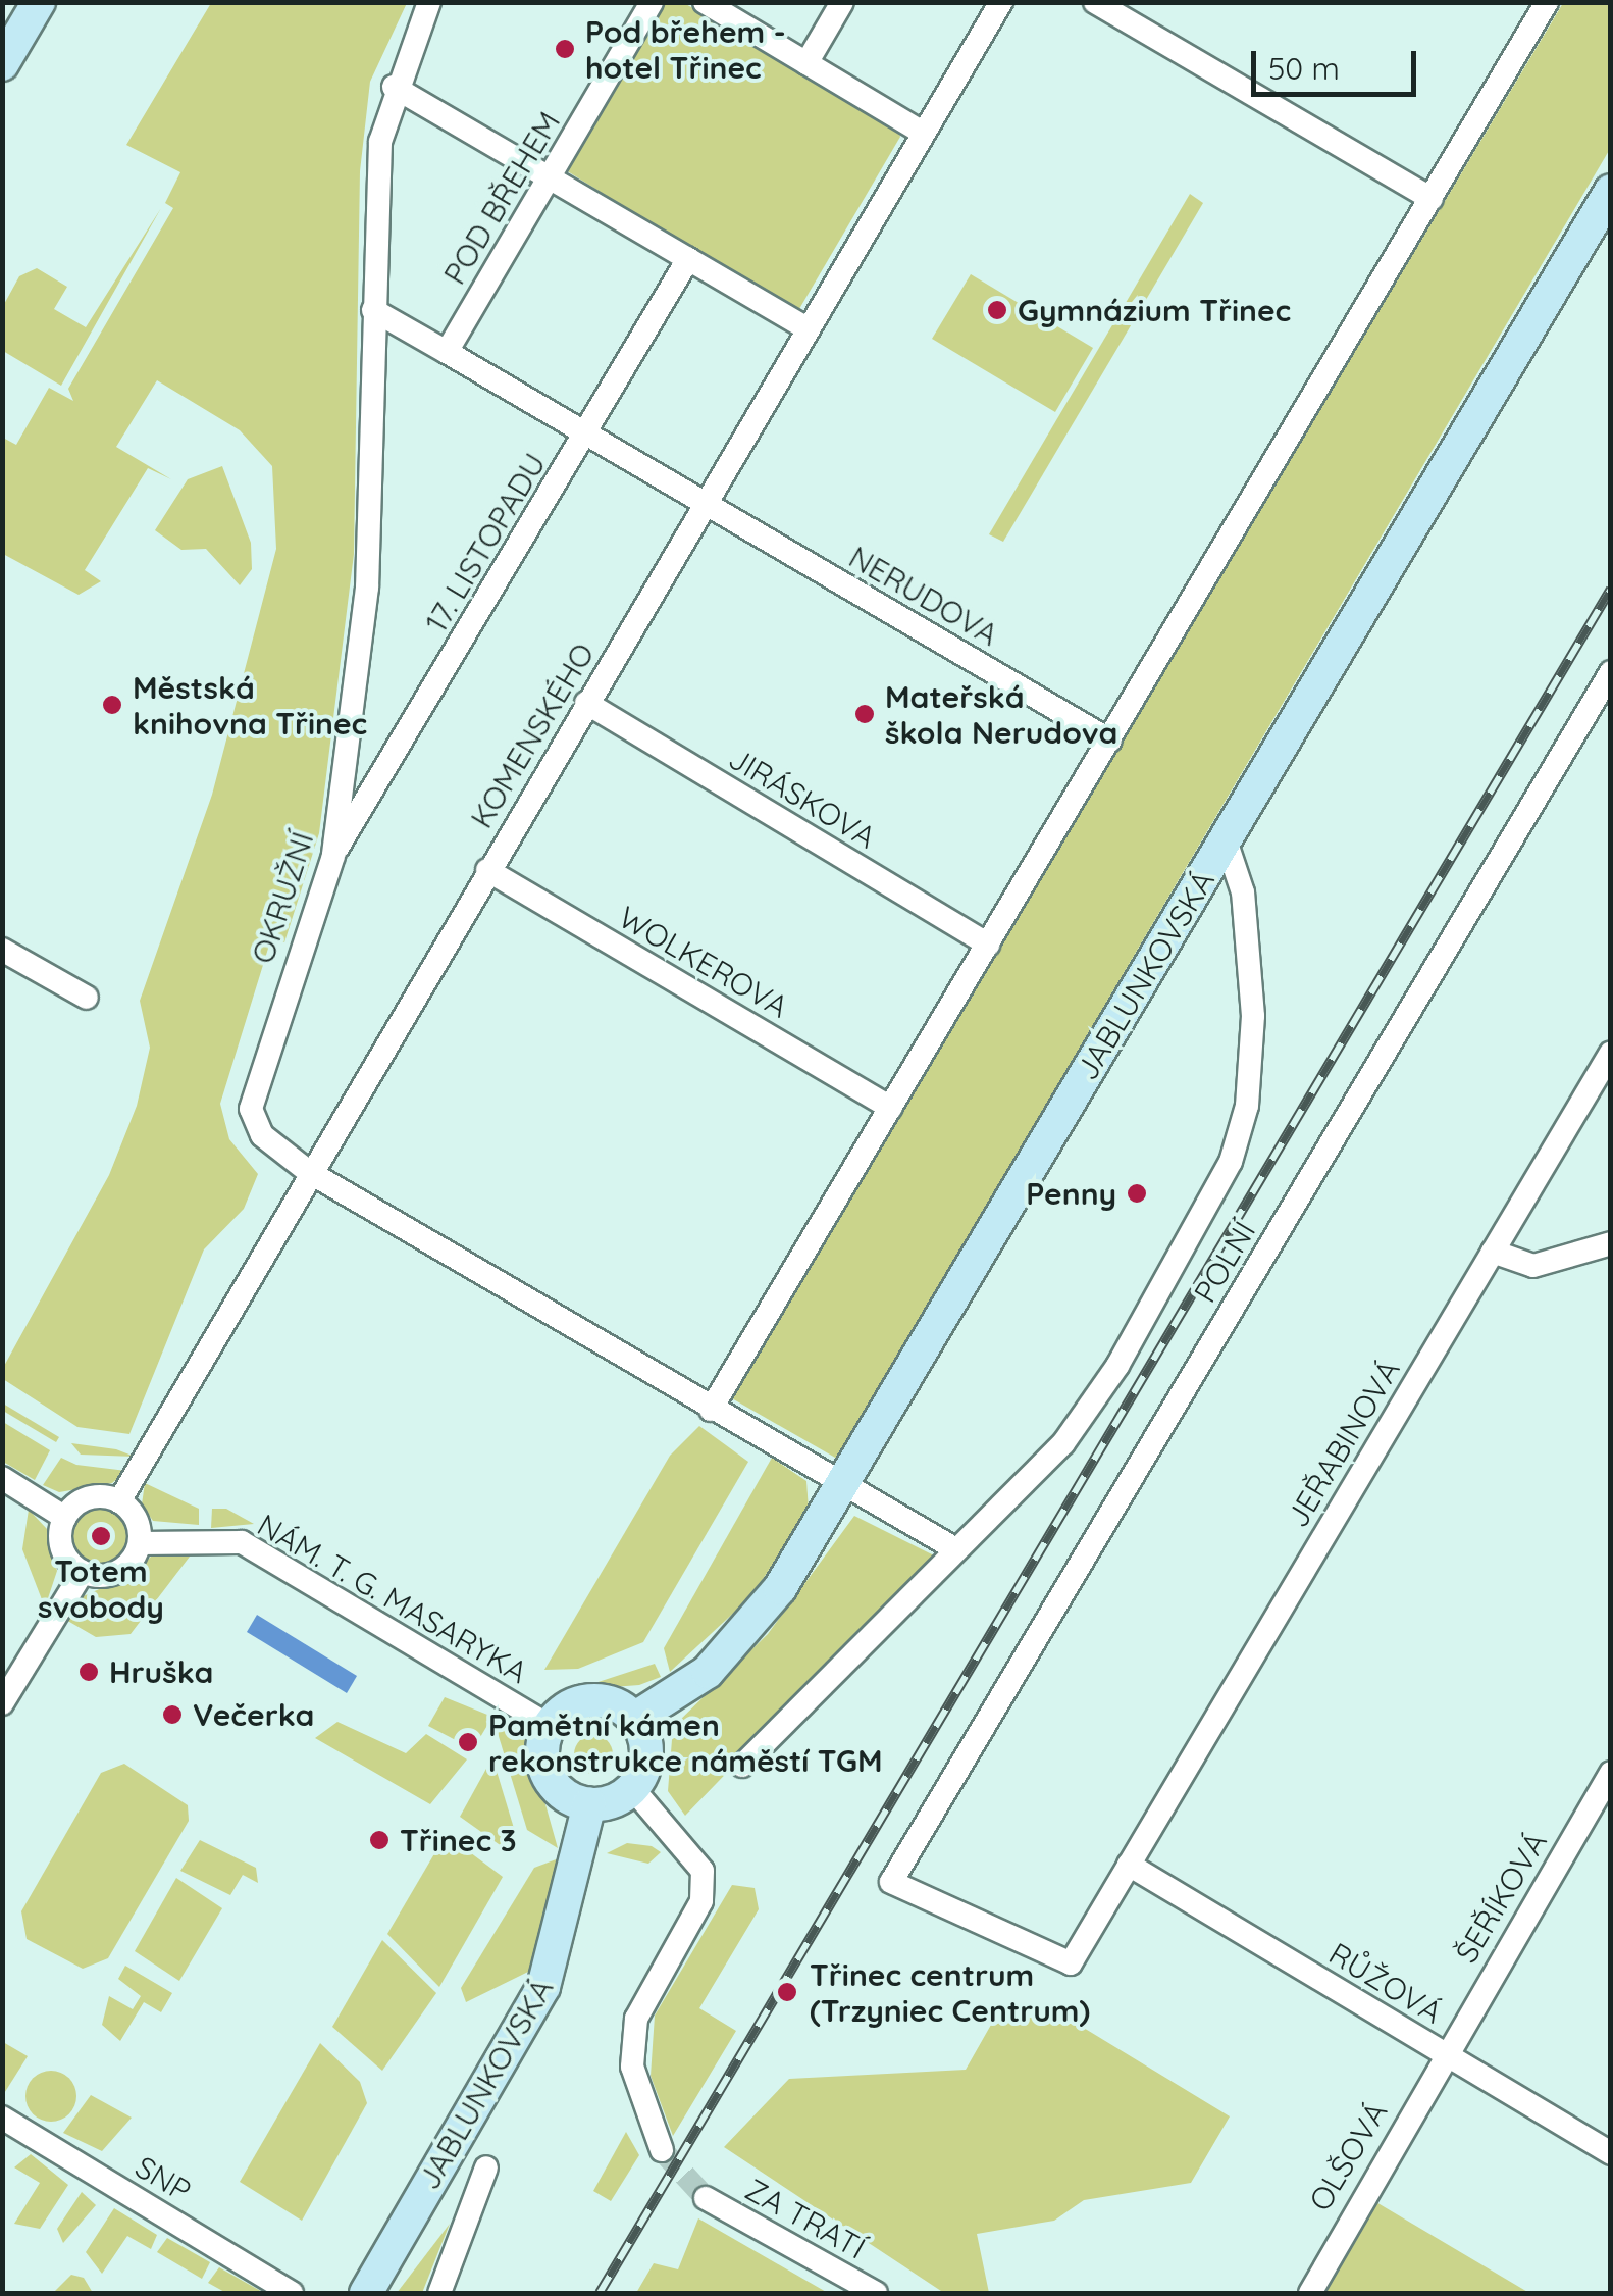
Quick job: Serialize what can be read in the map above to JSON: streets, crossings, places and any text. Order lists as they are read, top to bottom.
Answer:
{
  "streets": {
    "main road": ["JABLUNKOVSKÁ"],
    "street": [
      "POD BŘEHEM",
      "17. LISTOPADU",
      "NERUDOVA",
      "KOMENSKÉHO",
      "JIRÁSKOVA",
      "OKRUŽNÍ",
      "WOLKEROVA",
      "POLNÍ",
      "JEŘABINOVÁ",
      "NÁM. T. G. MASARYKA",
      "ŠEŘÍKOVÁ",
      "RŮŽOVÁ",
      "OLŠOVÁ",
      "SNP",
      "ZA TRATÍ"
    ]
  },
  "crossings": [
    ["POD BŘEHEM", "NERUDOVA"],
    ["17. LISTOPADU", "NERUDOVA"],
    ["17. LISTOPADU", "OKRUŽNÍ"],
    ["NERUDOVA", "KOMENSKÉHO"],
    ["KOMENSKÉHO", "JIRÁSKOVA"],
    ["KOMENSKÉHO", "OKRUŽNÍ"],
    ["KOMENSKÉHO", "WOLKEROVA"],
    ["KOMENSKÉHO", "NÁM. T. G. MASARYKA"],
    ["OKRUŽNÍ", "JABLUNKOVSKÁ"],
    ["JABLUNKOVSKÁ", "NÁM. T. G. MASARYKA"],
    ["POLNÍ", "JEŘABINOVÁ"],
    ["JEŘABINOVÁ", "RŮŽOVÁ"],
    ["ŠEŘÍKOVÁ", "RŮŽOVÁ"],
    ["ŠEŘÍKOVÁ", "OLŠOVÁ"],
    ["RŮŽOVÁ", "OLŠOVÁ"]
  ],
  "places": [
    "Pod břehem - hotel Třinec",
    "Gymnázium Třinec",
    "Městská knihovna Třinec",
    "Mateřská škola Nerudova",
    "Penny",
    "Totem svobody",
    "Hruška",
    "Večerka",
    "Pamětní kámen rekonstrukce náměstí TGM",
    "Třinec 3",
    "Třinec centrum (Trzyniec Centrum)"
  ],
  "scale_bar": "50 m"
}
